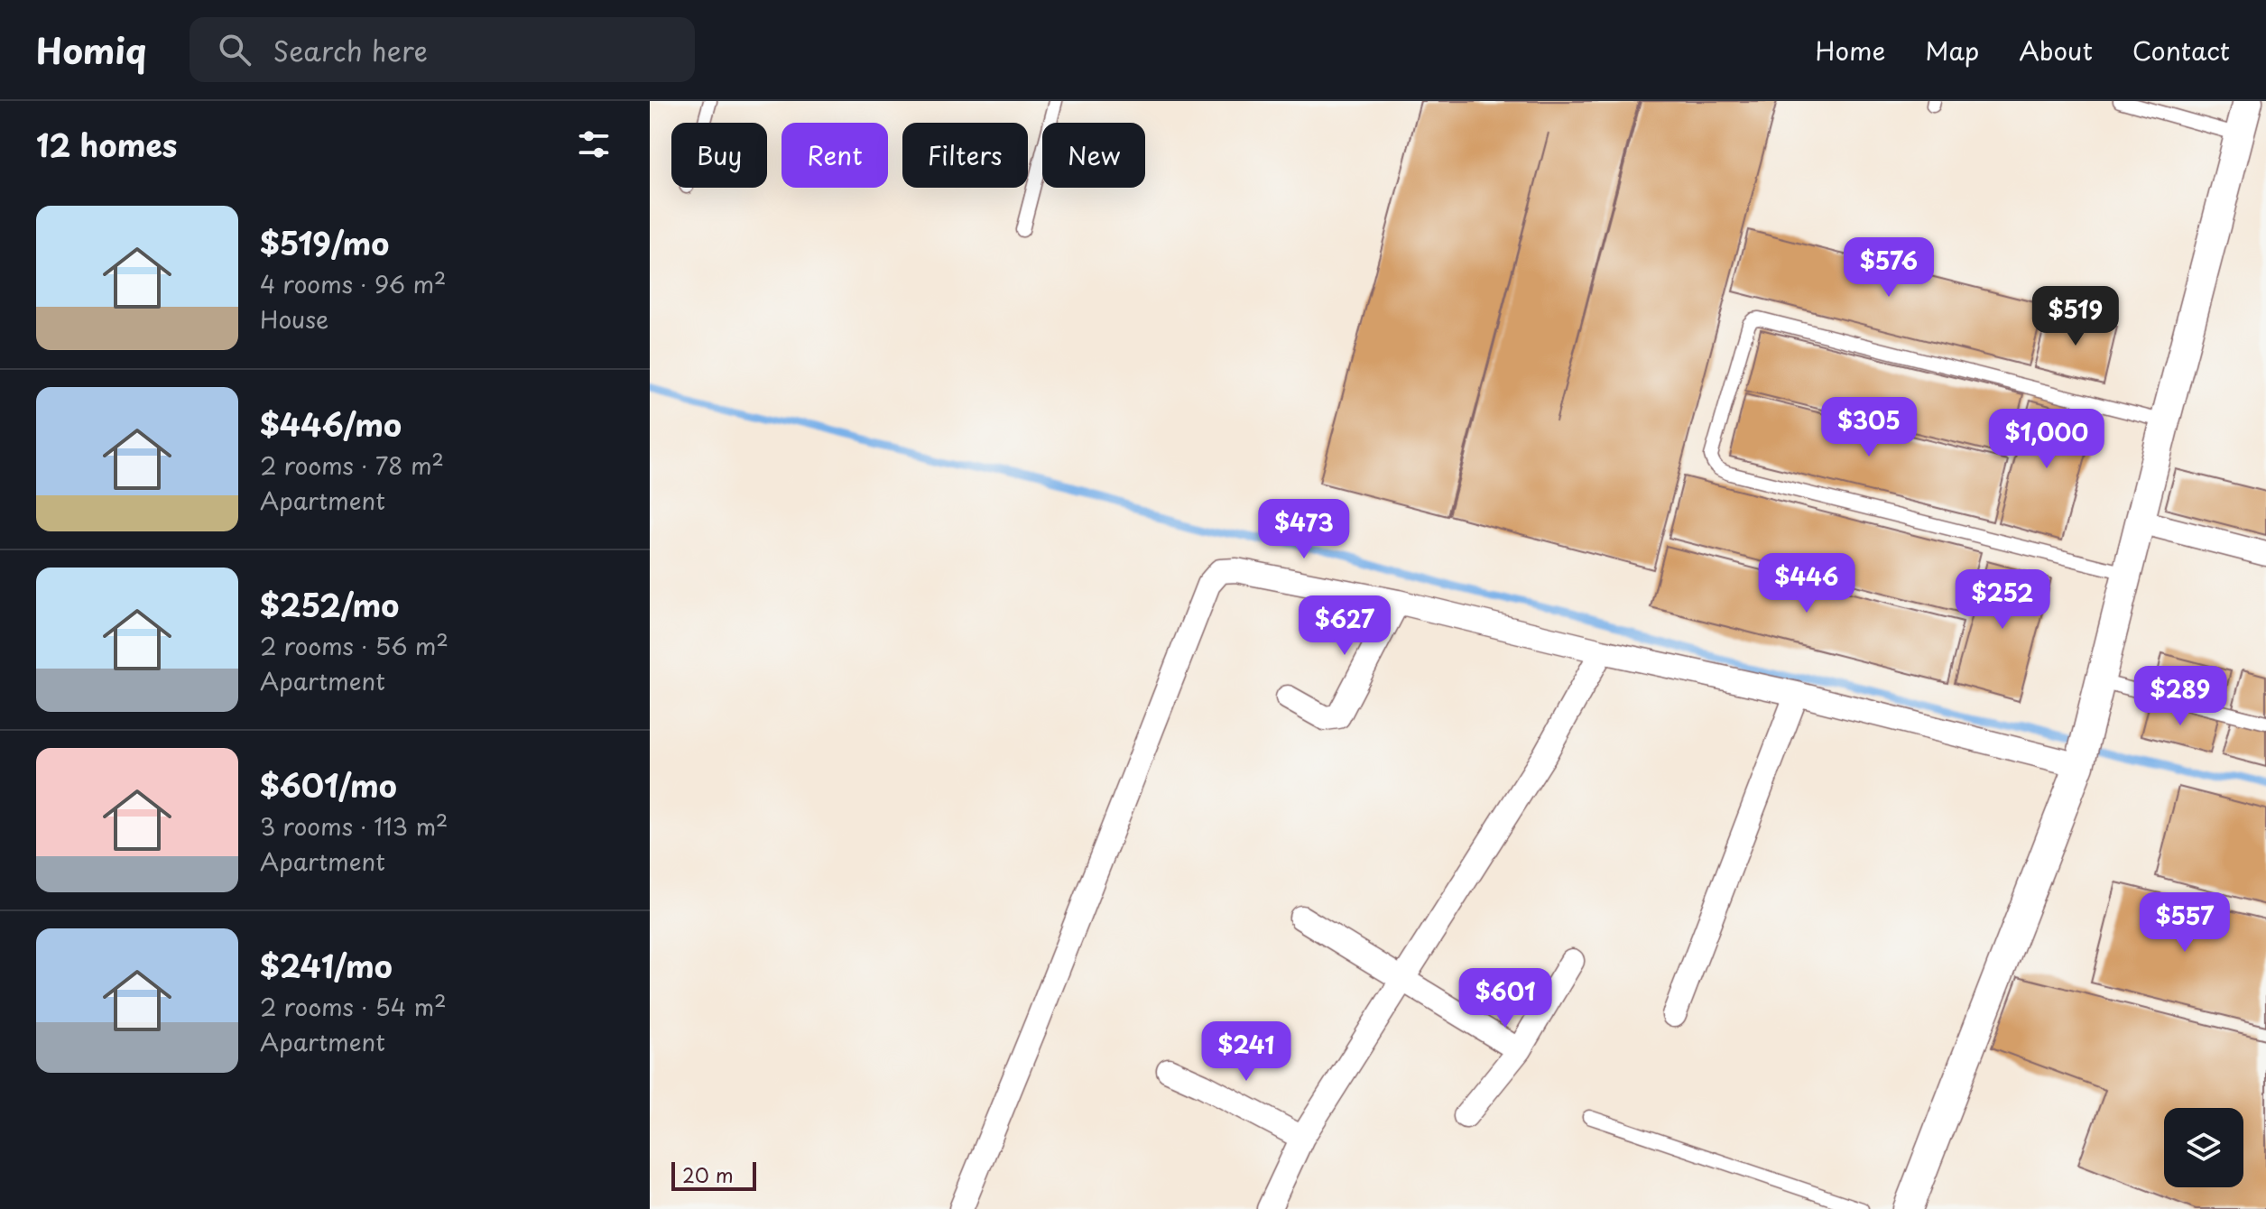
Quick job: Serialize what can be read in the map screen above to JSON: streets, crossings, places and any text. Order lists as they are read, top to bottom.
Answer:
{
  "scale_bar": "20 m",
  "page": {
    "header": "Homiq",
    "search": "Search here",
    "nav": [
      "Home",
      "Map",
      "About",
      "Contact"
    ],
    "heading": "12 homes",
    "chip": [
      "Buy",
      "Rent",
      "Filters",
      "New"
    ],
    "list": [
      {
        "name": "$519/mo",
        "note": "4 rooms · 96 m² · House"
      },
      {
        "name": "$446/mo",
        "note": "2 rooms · 78 m² · Apartment"
      },
      {
        "name": "$252/mo",
        "note": "2 rooms · 56 m² · Apartment"
      },
      {
        "name": "$601/mo",
        "note": "3 rooms · 113 m² · Apartment"
      },
      {
        "name": "$241/mo",
        "note": "2 rooms · 54 m² · Apartment"
      }
    ],
    "price": [
      "$576",
      "$519",
      "$305",
      "$1,000",
      "$473",
      "$446",
      "$252",
      "$627",
      "$289",
      "$557",
      "$601",
      "$241"
    ],
    "scale": "20 m"
  }
}
